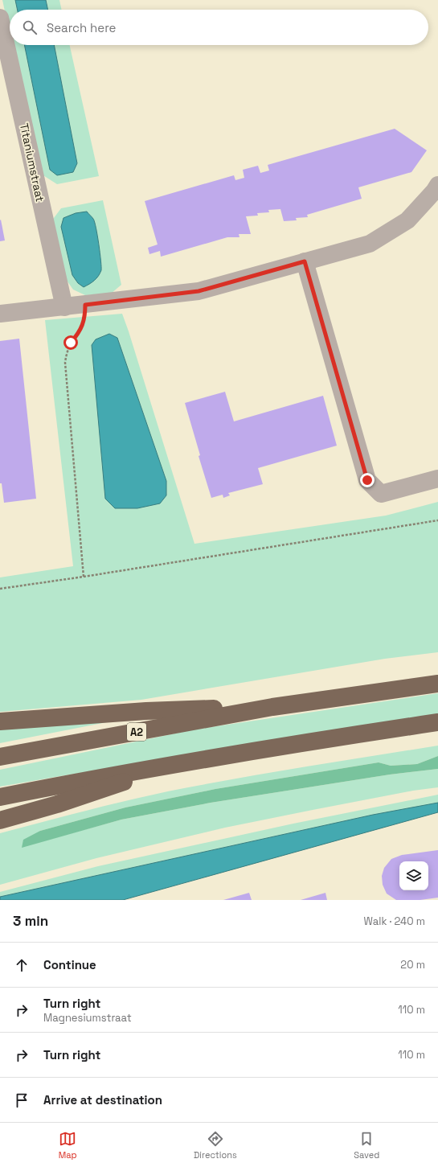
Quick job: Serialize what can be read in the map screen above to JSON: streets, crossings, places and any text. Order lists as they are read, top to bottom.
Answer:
{
  "streets": {
    "highway": ["A2"],
    "street": ["Titaniumstraat"]
  },
  "page": {
    "search": "Search here",
    "heading": ["3 min", "Walk · 240 m"],
    "list": [
      ["Continue", "20 m"],
      ["Turn right", "Magnesiumstraat", "110 m"],
      ["Turn right", "110 m"],
      "Arrive at destination"
    ],
    "nav": ["Map", "Directions", "Saved"]
  }
}
